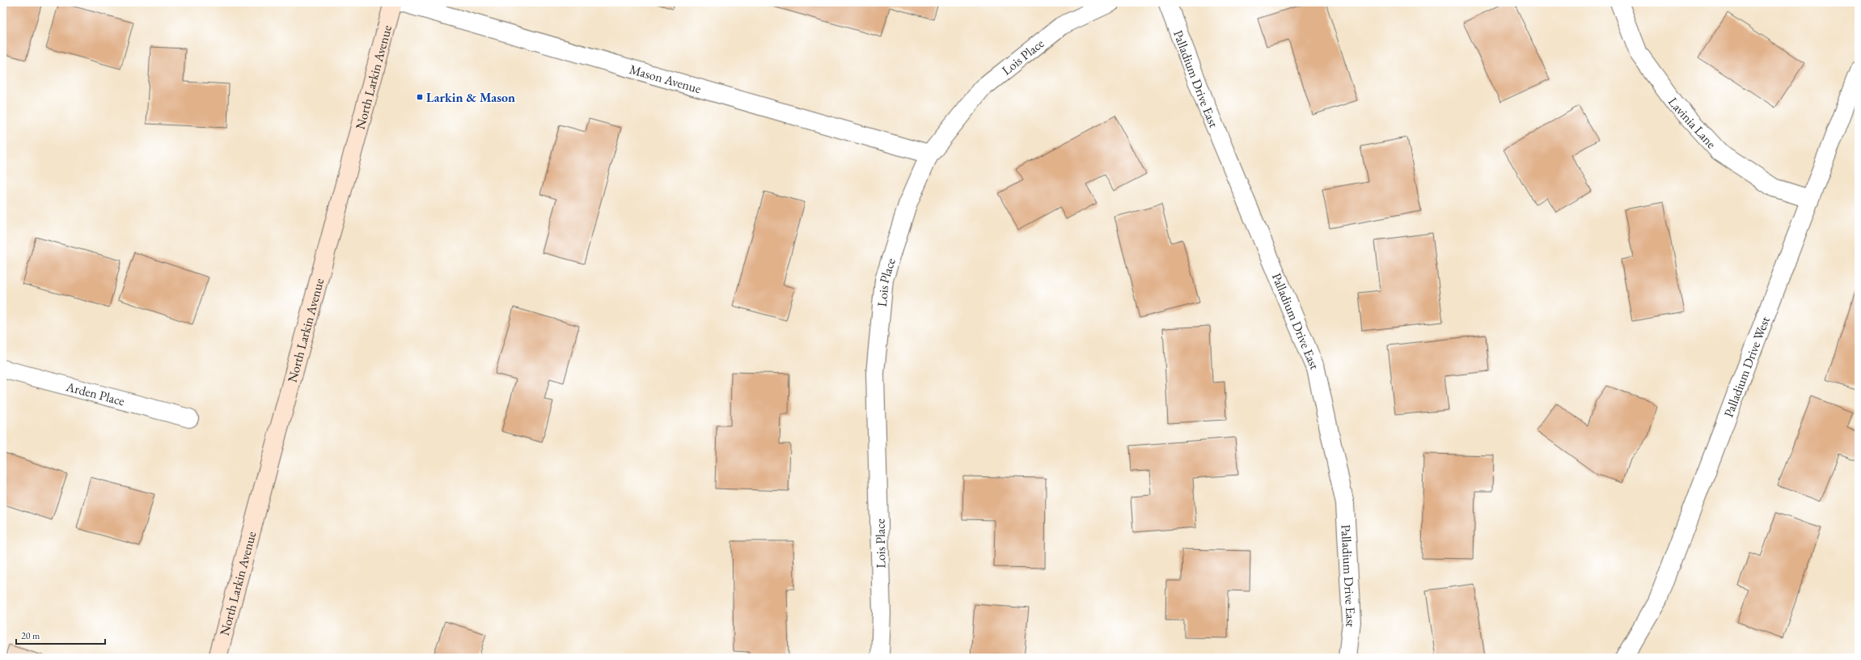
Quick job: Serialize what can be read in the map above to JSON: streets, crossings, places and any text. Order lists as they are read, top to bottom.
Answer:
{
  "streets": {
    "main road": ["North Larkin Avenue"],
    "street": [
      "Lois Place",
      "Mason Avenue",
      "Palladium Drive East",
      "Lavinia Lane",
      "Palladium Drive West",
      "Arden Place"
    ]
  },
  "crossings": [
    ["Lois Place", "Mason Avenue"],
    ["Lavinia Lane", "Palladium Drive West"]
  ],
  "places": {
    "transit": ["Larkin & Mason"]
  },
  "scale_bar": "20 m"
}
